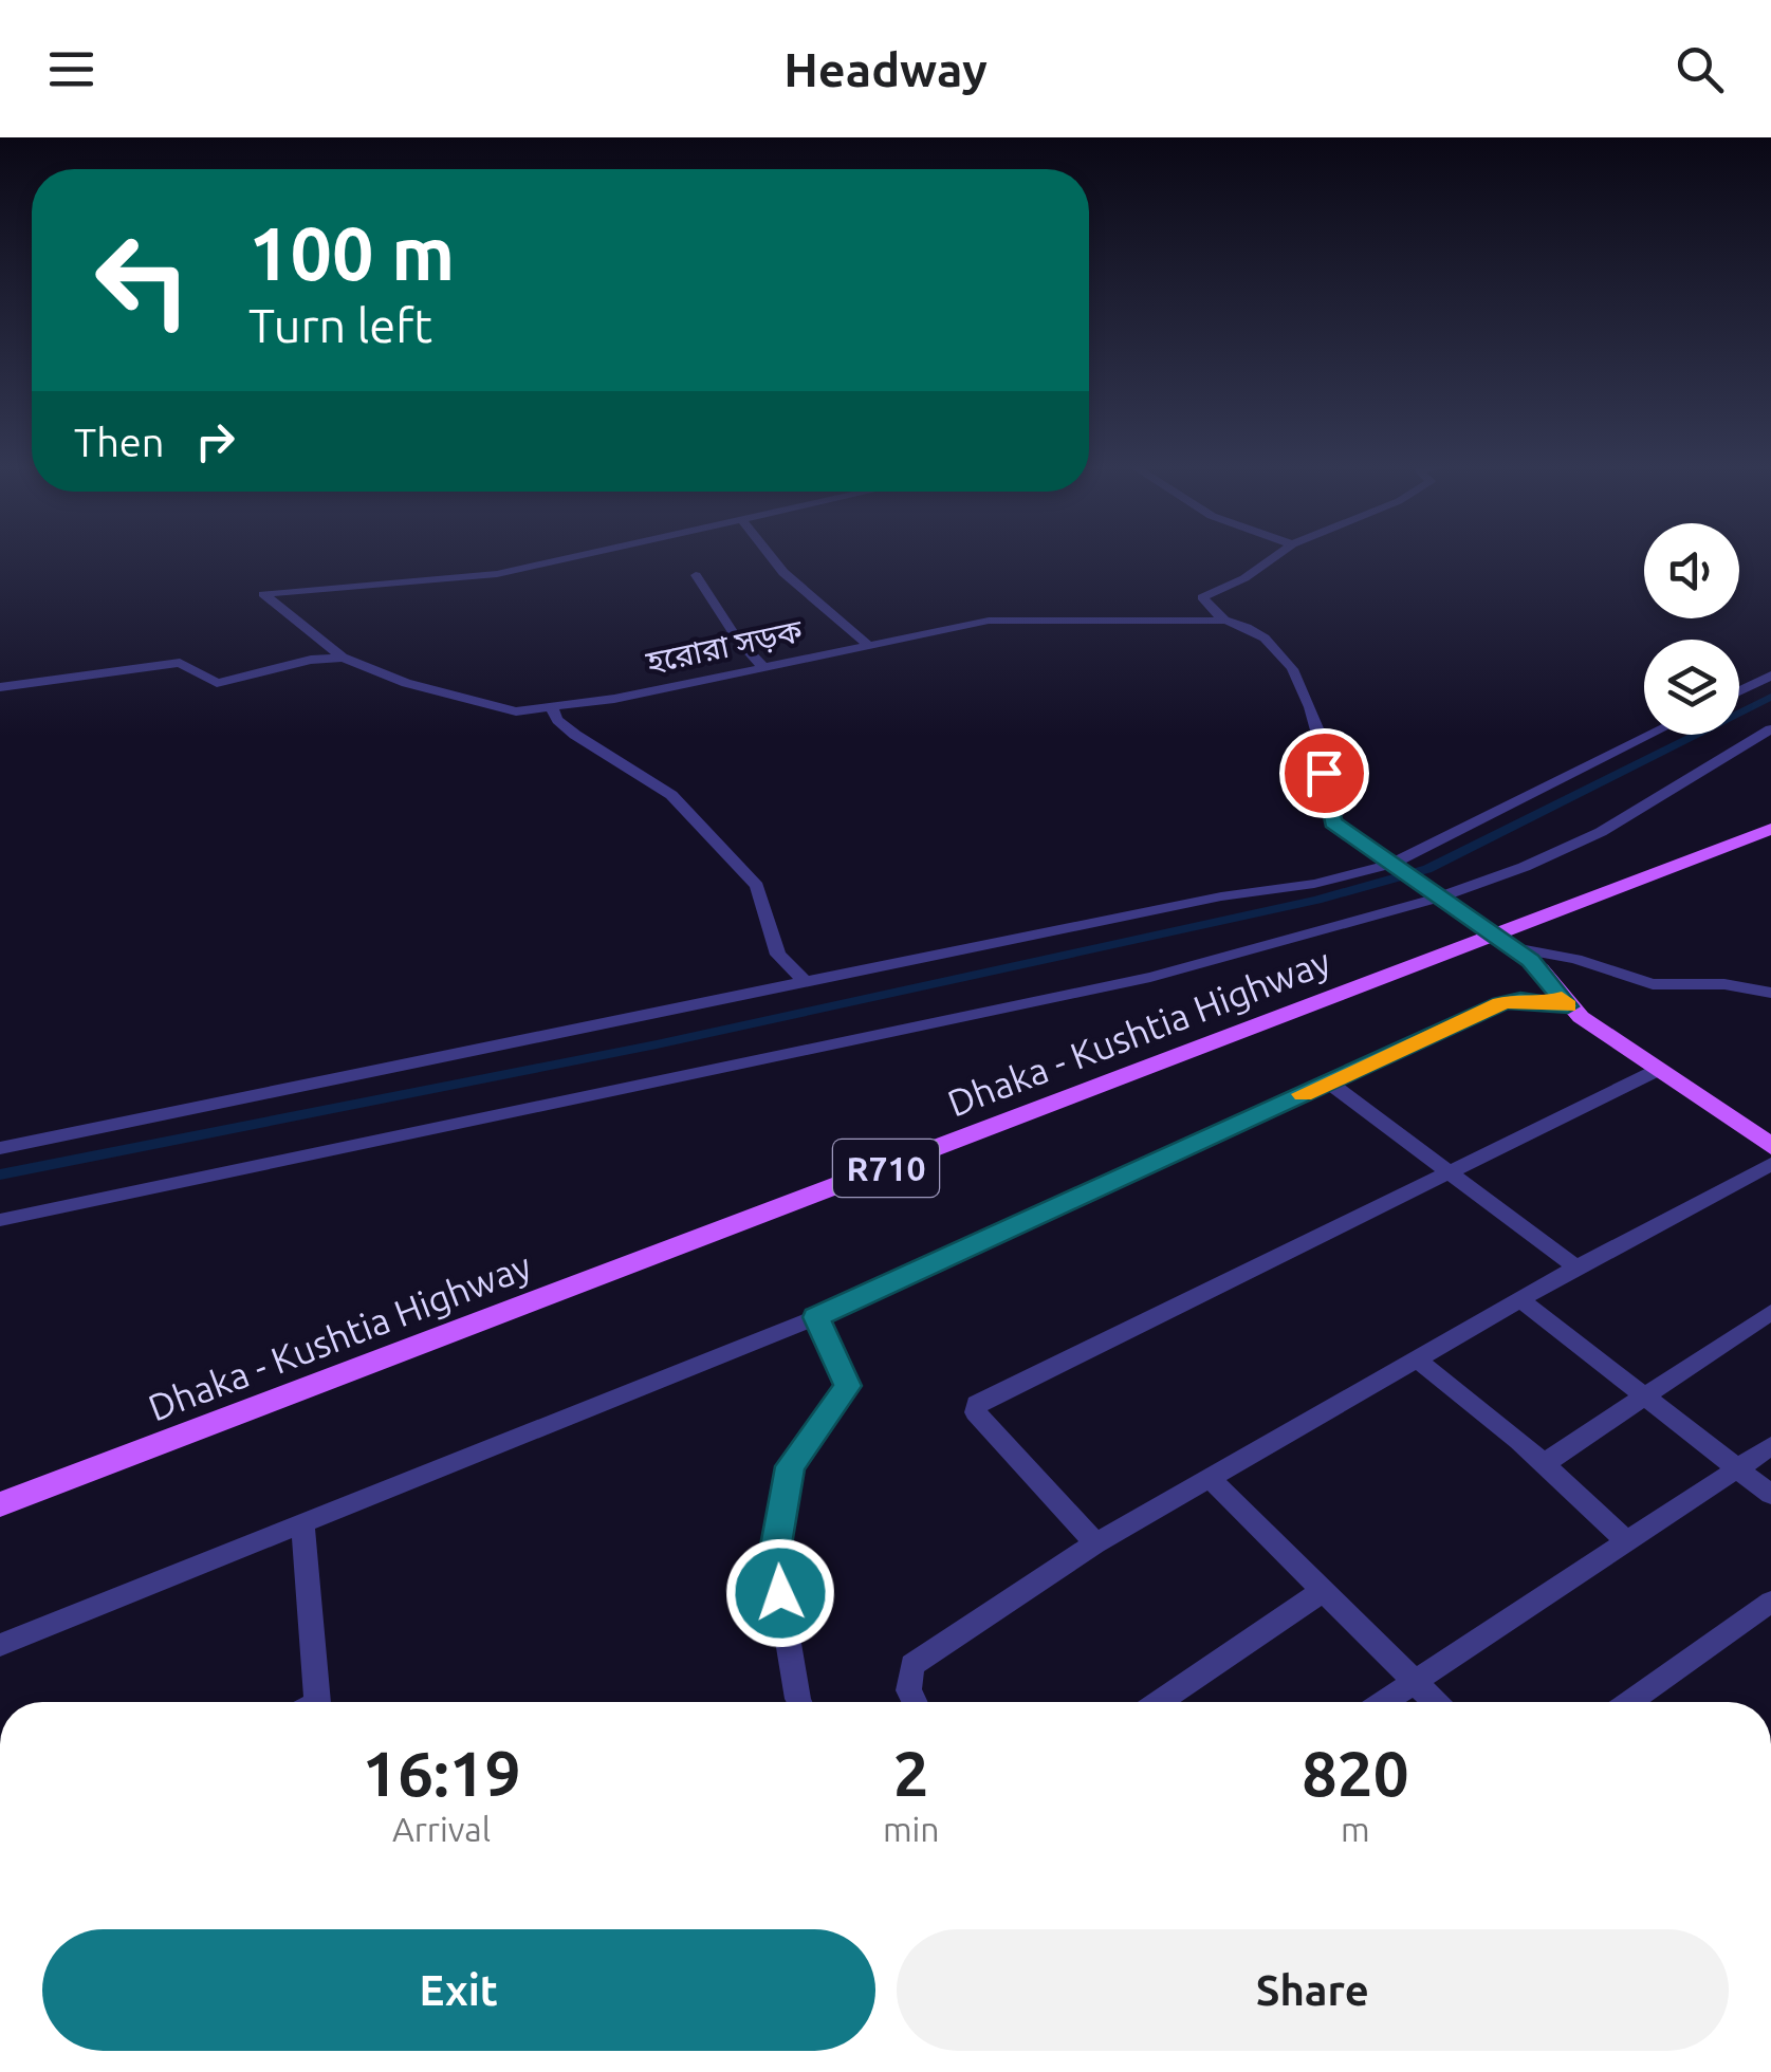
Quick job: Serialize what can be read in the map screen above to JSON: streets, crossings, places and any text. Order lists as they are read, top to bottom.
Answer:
{
  "streets": {
    "main road": ["Dhaka - Kushtia Highway", "R710"],
    "street": ["হরোরা সড়ক"]
  },
  "crossings": [
    ["হরোরা সড়ক", "Dhaka - Kushtia Highway"]
  ],
  "page": {
    "header": "Headway",
    "turn": ["100 m", "Turn left"],
    "then": "Then",
    "eta": [
      "16:19",
      "Arrival",
      "2",
      "min",
      "820",
      "m"
    ],
    "buttons": ["Exit", "Share"]
  }
}
